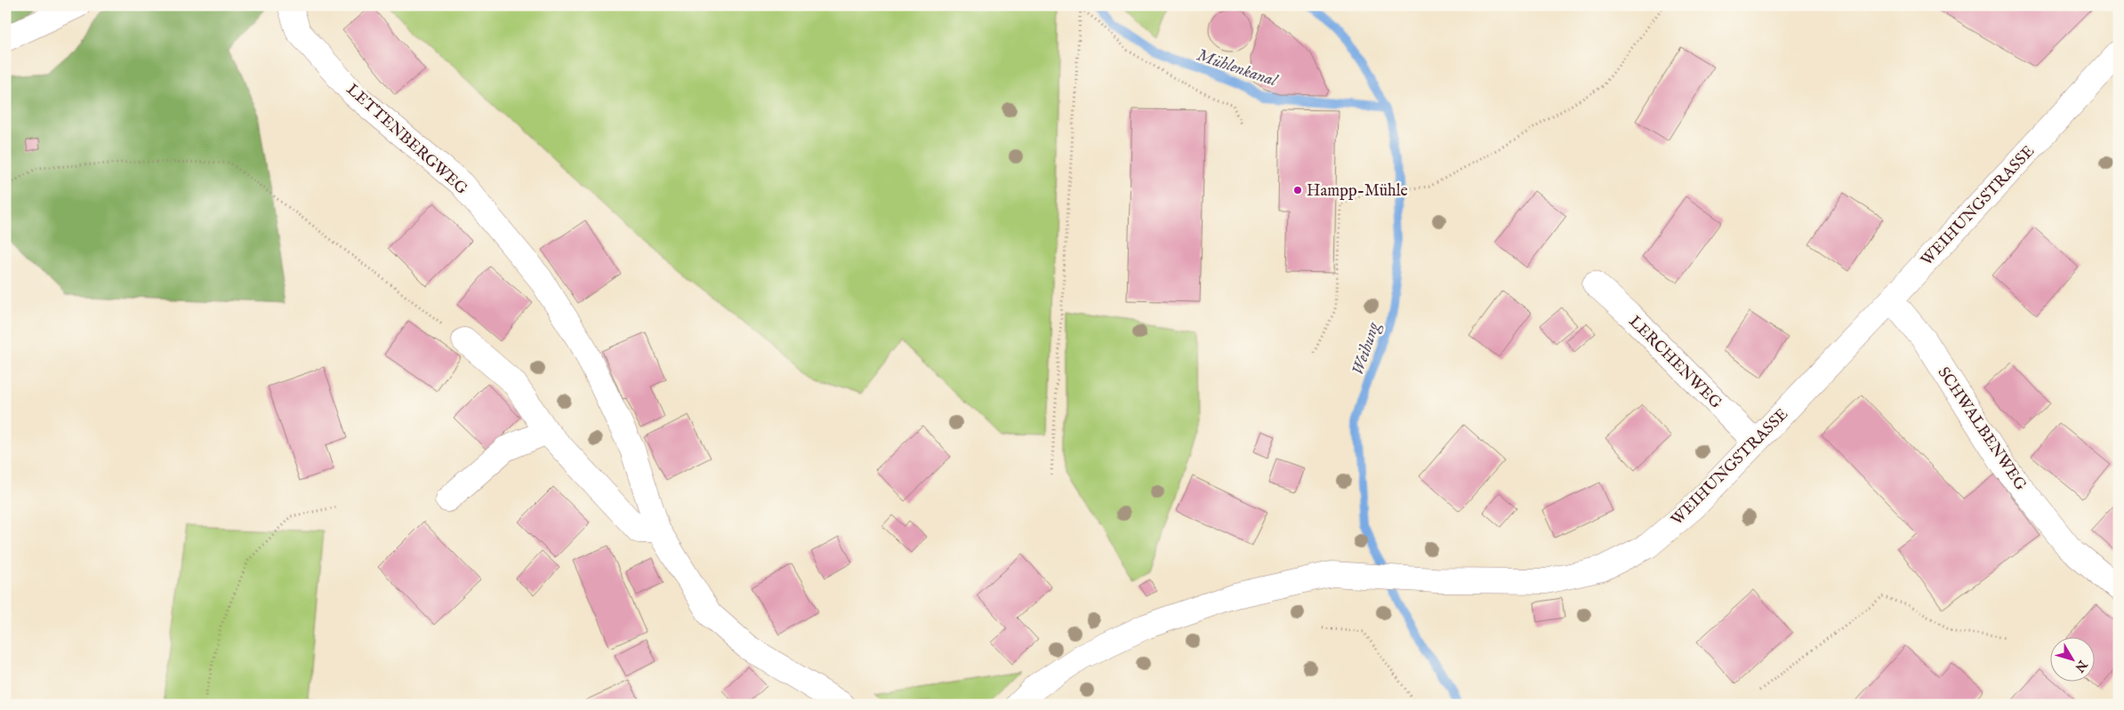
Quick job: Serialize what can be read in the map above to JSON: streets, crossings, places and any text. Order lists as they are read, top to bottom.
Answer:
{
  "streets": {
    "street": [
      "LETTENBERGWEG",
      "WEIHUNGSTRASSE",
      "LERCHENWEG",
      "SCHWALBENWEG"
    ]
  },
  "crossings": [
    ["WEIHUNGSTRASSE", "LERCHENWEG"],
    ["WEIHUNGSTRASSE", "SCHWALBENWEG"]
  ],
  "water": ["Mühlenkanal", "Weihung"],
  "places": ["Hampp-Mühle"],
  "north": "bottom right"
}
